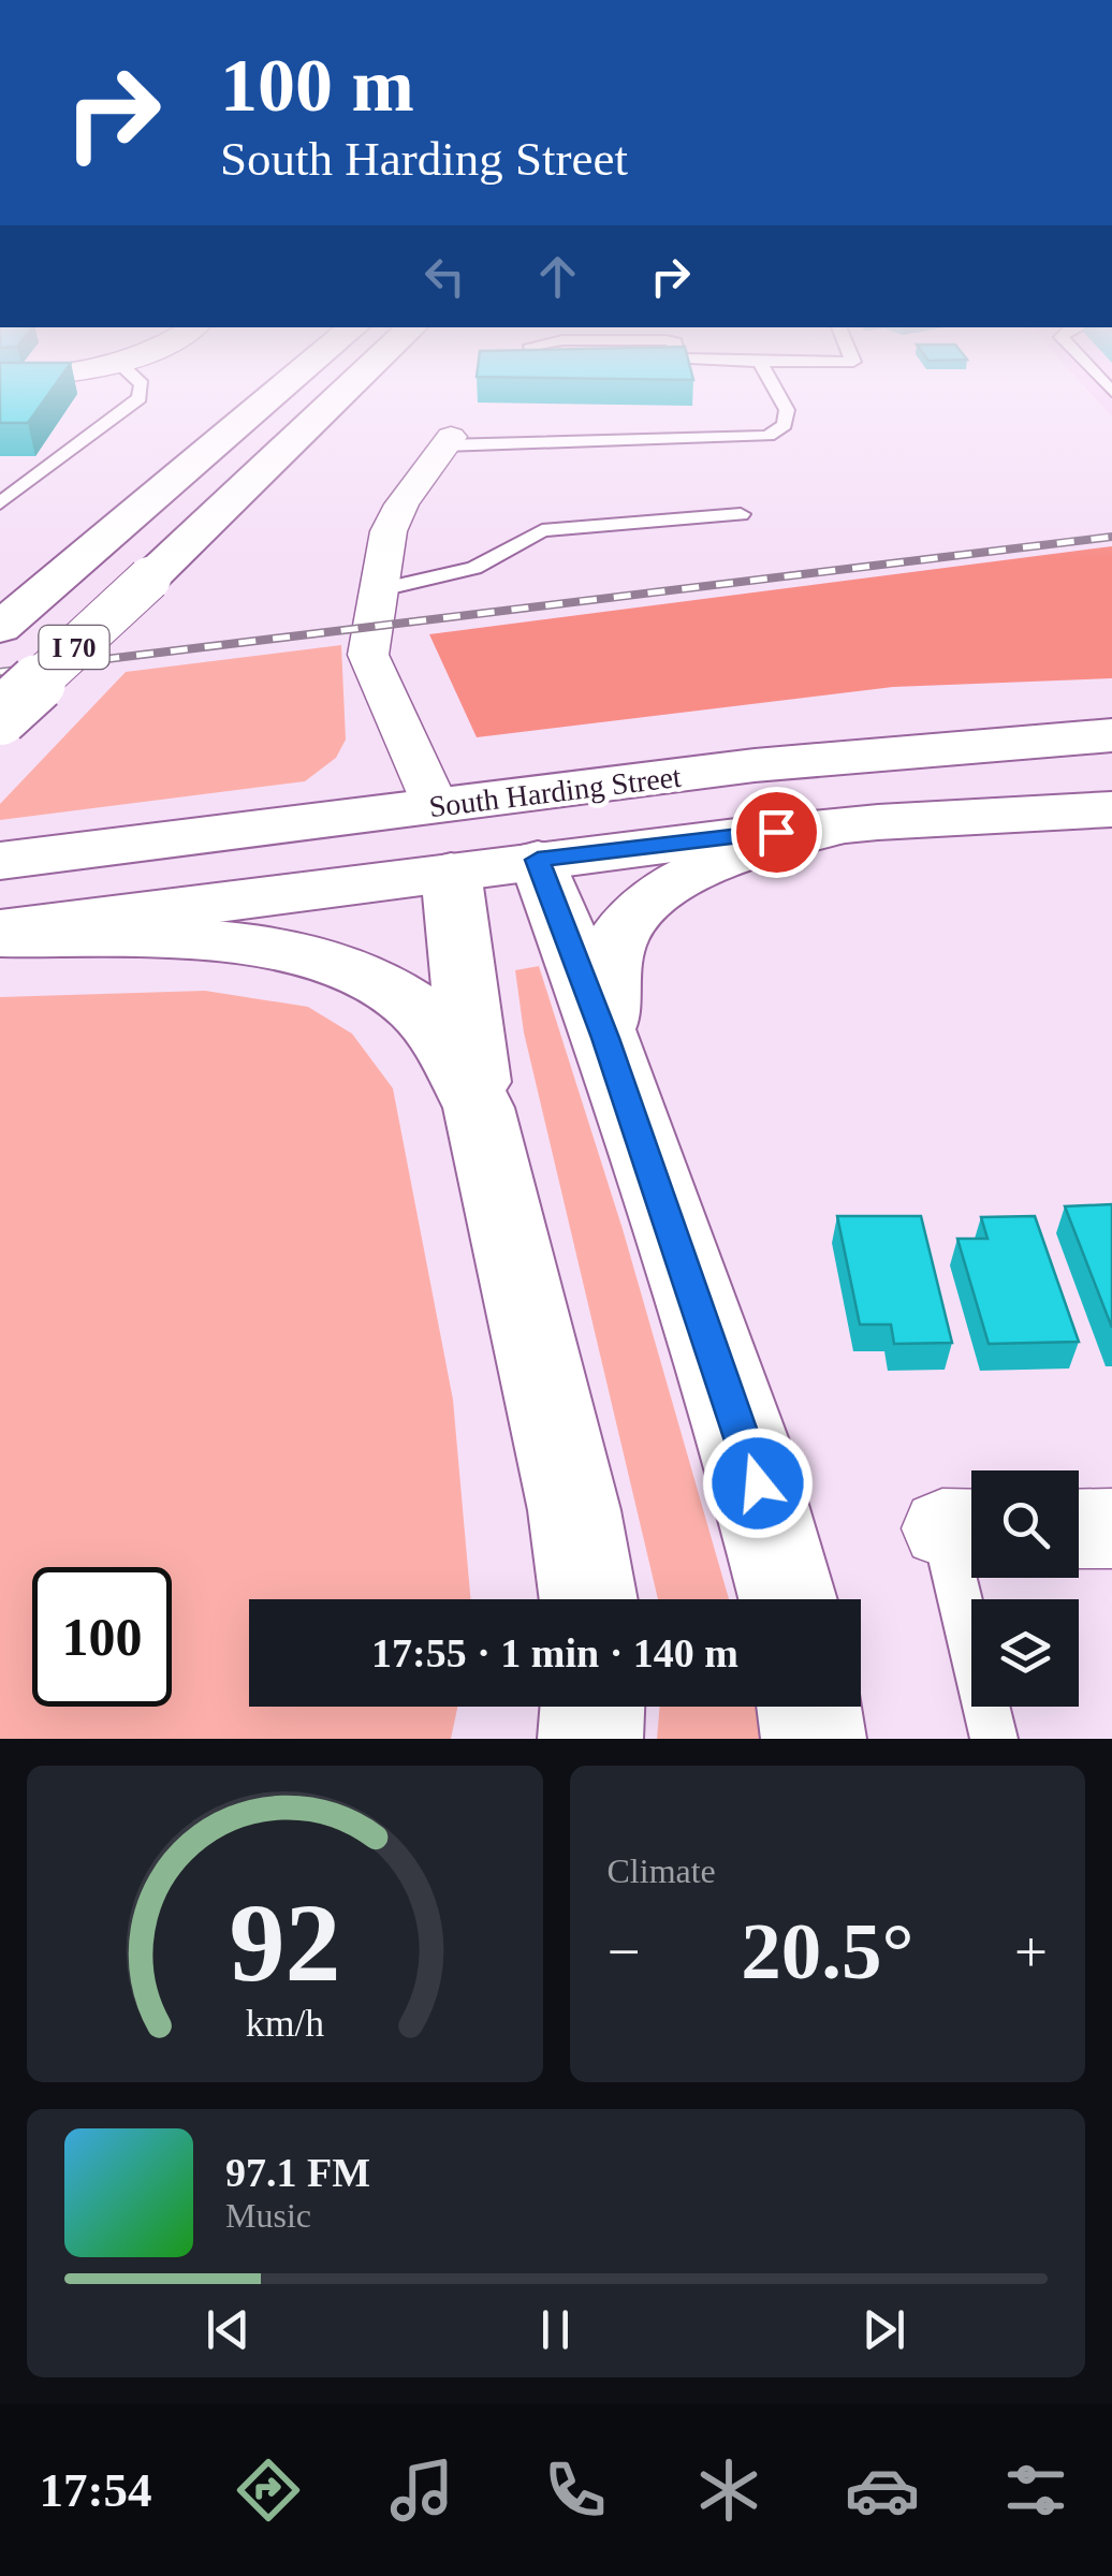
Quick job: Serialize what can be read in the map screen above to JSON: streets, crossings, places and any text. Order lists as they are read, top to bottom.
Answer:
{
  "streets": {
    "main road": ["I 70", "South Harding Street"]
  },
  "page": {
    "turn": ["100 m", "South Harding Street"],
    "limit": "100",
    "trip": "17:55 · 1 min · 140 m",
    "tile": "Climate",
    "heat": ["−", "20.5°", "+"],
    "song": ["97.1 FM", "Music"],
    "tabs": "17:54",
    "gauge": ["92", "km/h"]
  }
}
